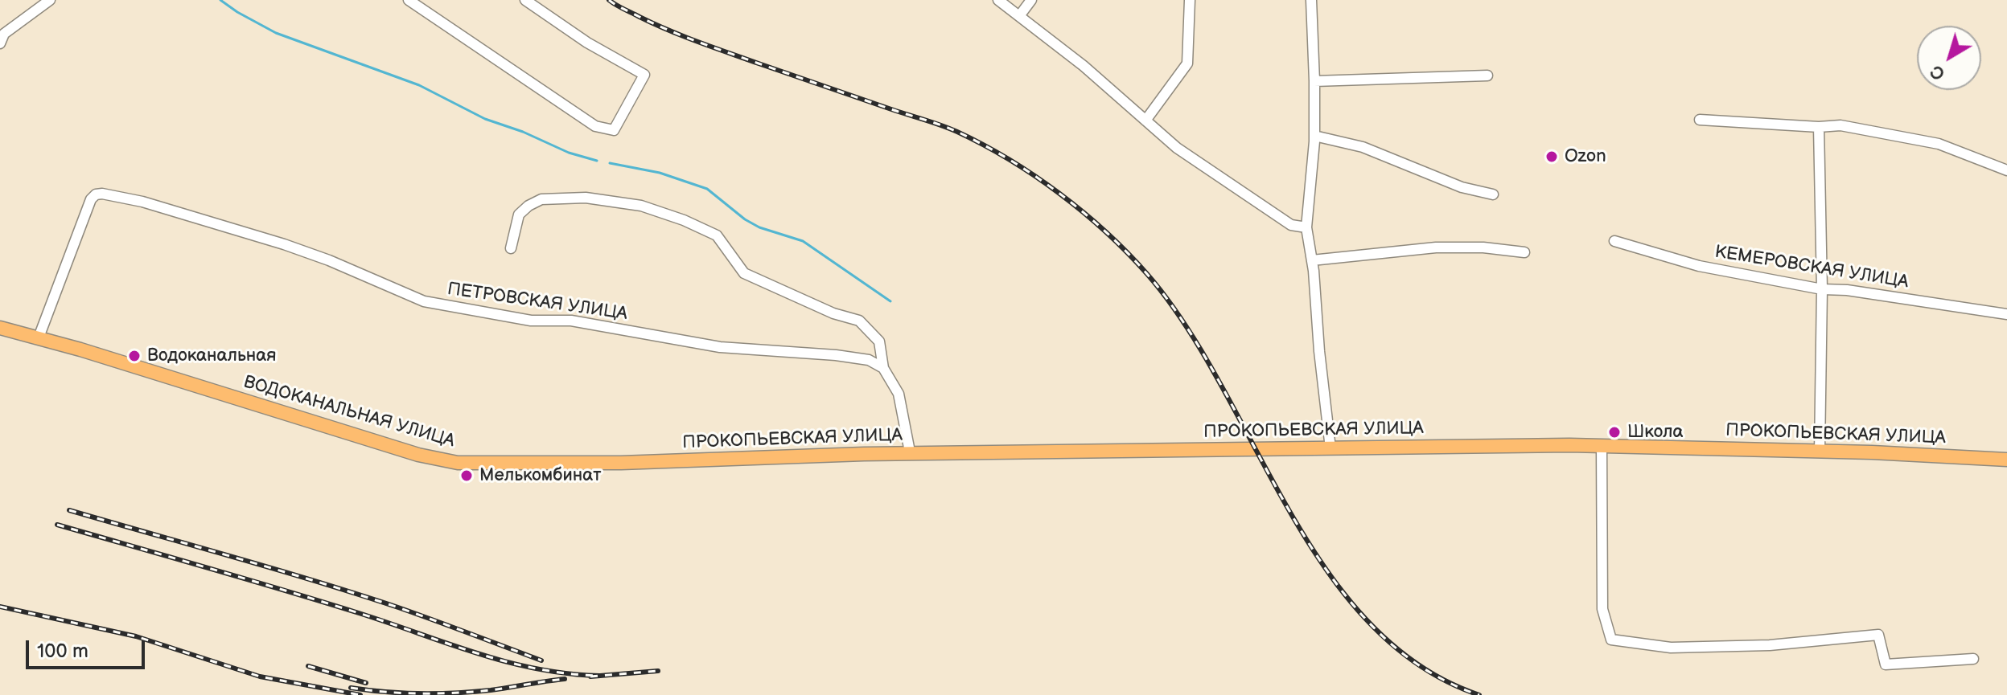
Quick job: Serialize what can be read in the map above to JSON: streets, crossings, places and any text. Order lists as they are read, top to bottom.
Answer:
{
  "streets": {
    "main road": ["ВОДОКАНАЛЬНАЯ УЛИЦА", "ПРОКОПЬЕВСКАЯ УЛИЦА"],
    "street": ["КЕМЕРОВСКАЯ УЛИЦА", "ПЕТРОВСКАЯ УЛИЦА"]
  },
  "crossings": [
    ["ПЕТРОВСКАЯ УЛИЦА", "ВОДОКАНАЛЬНАЯ УЛИЦА"],
    ["ВОДОКАНАЛЬНАЯ УЛИЦА", "ПРОКОПЬЕВСКАЯ УЛИЦА"]
  ],
  "places": [
    "Ozon",
    "Водоканальная",
    "Школа",
    "Мелькомбинат"
  ],
  "scale_bar": "100 m",
  "north": "bottom left"
}
